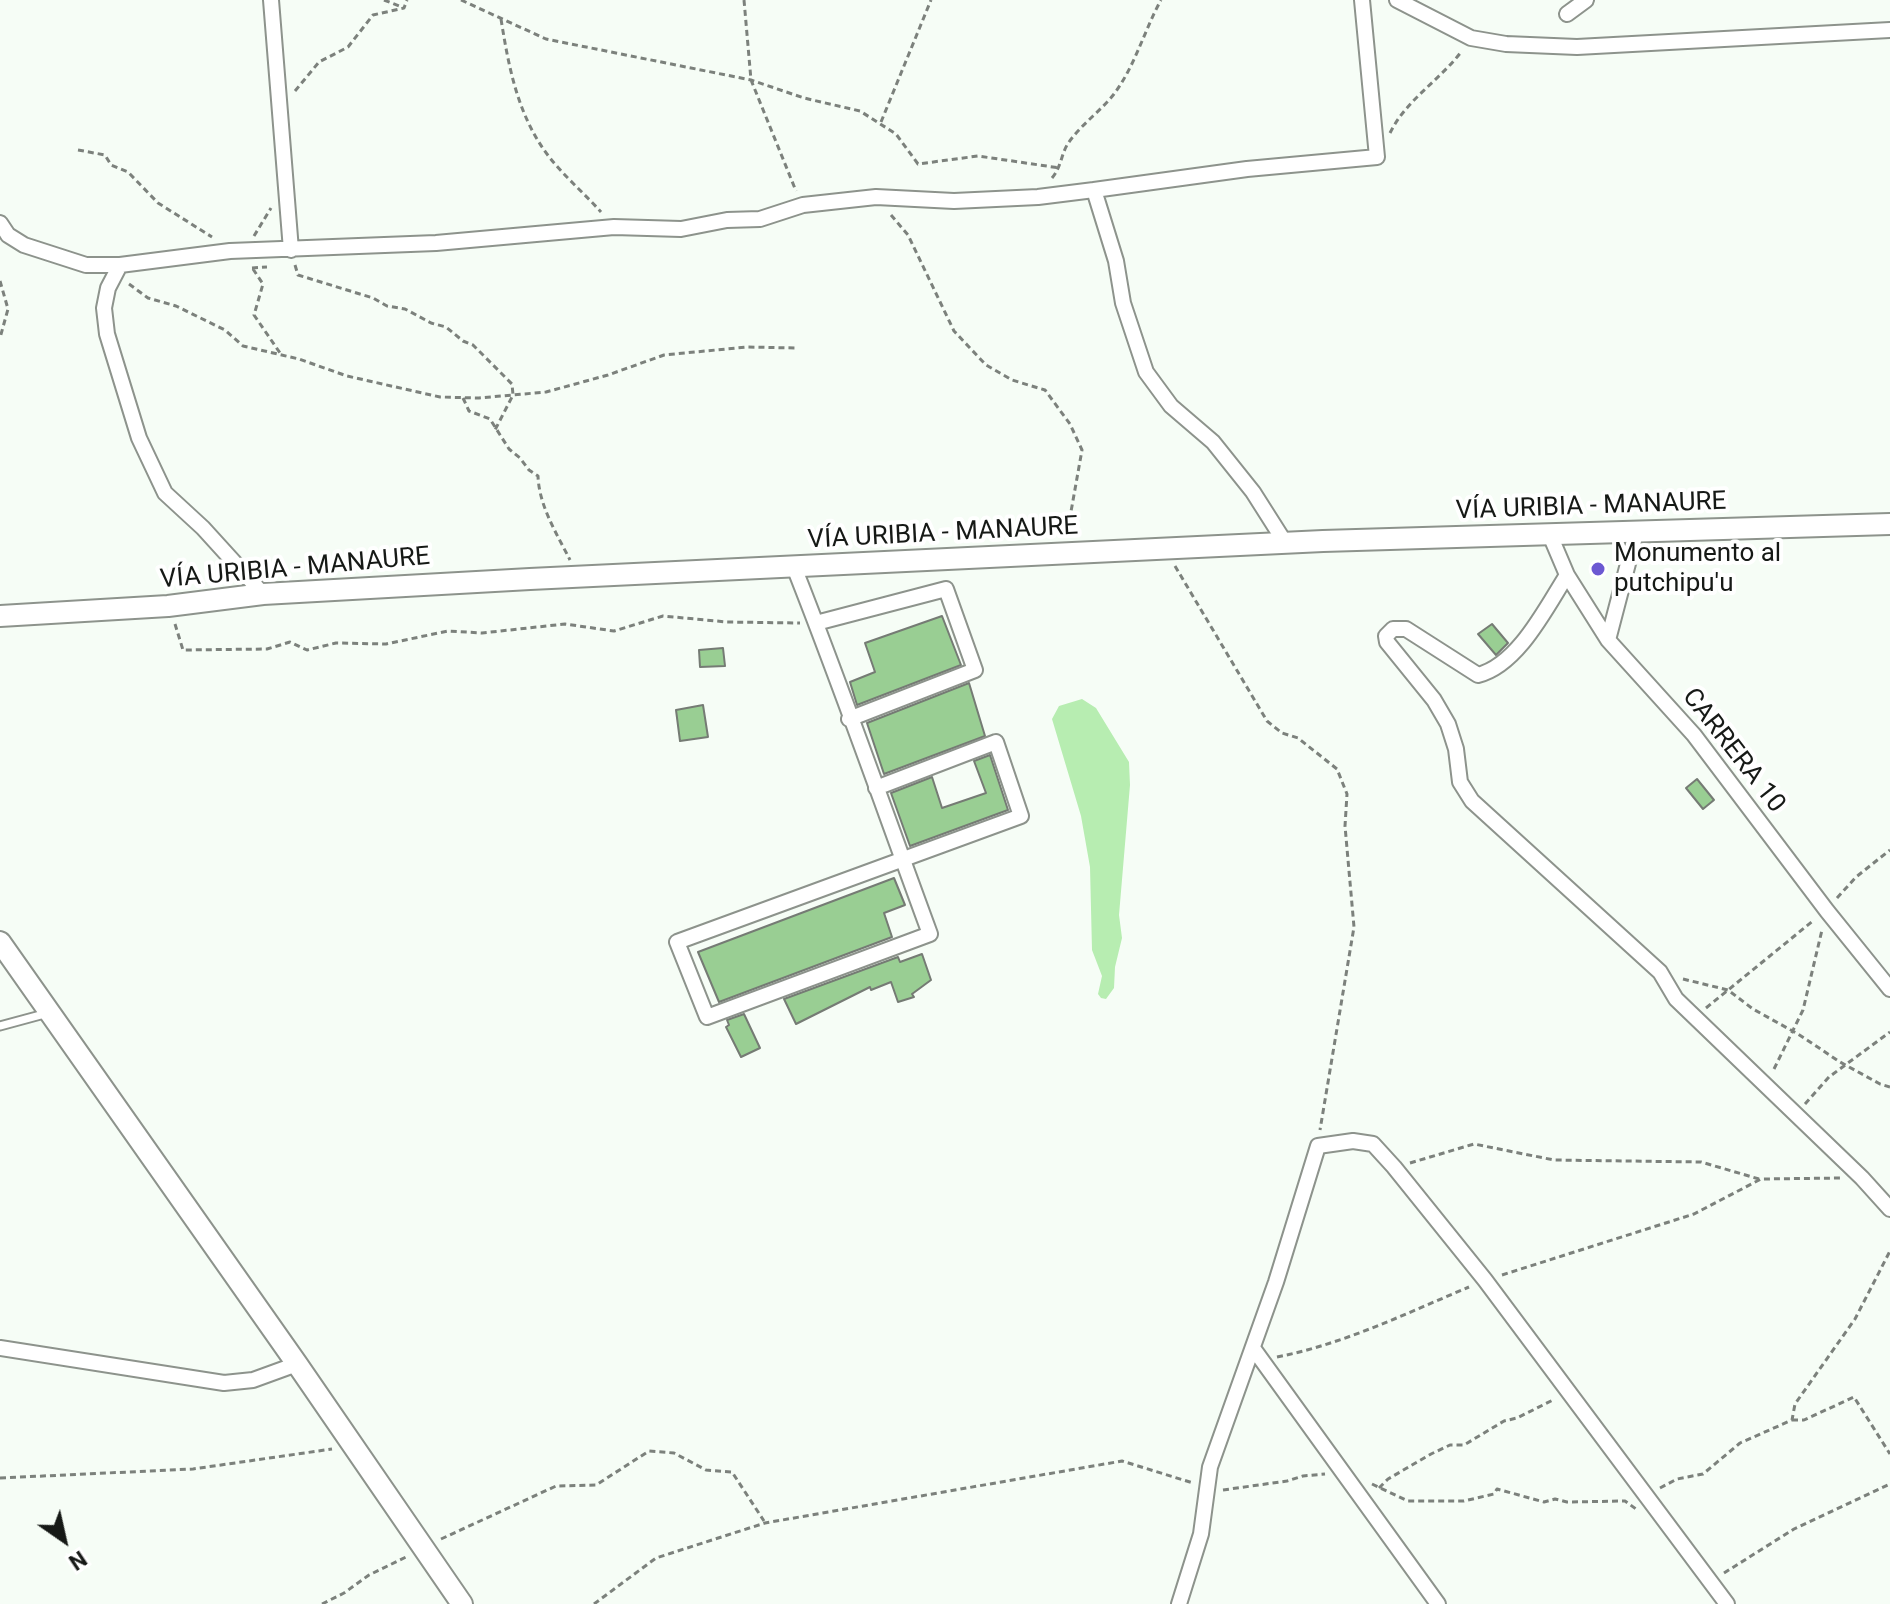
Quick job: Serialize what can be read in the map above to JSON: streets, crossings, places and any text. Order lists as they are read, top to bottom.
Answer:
{
  "streets": {
    "main road": ["VÍA URIBIA - MANAURE"],
    "street": ["CARRERA 10"]
  },
  "crossings": [
    ["VÍA URIBIA - MANAURE", "CARRERA 10"]
  ],
  "places": ["Monumento al putchipu'u"],
  "north": "bottom right"
}
